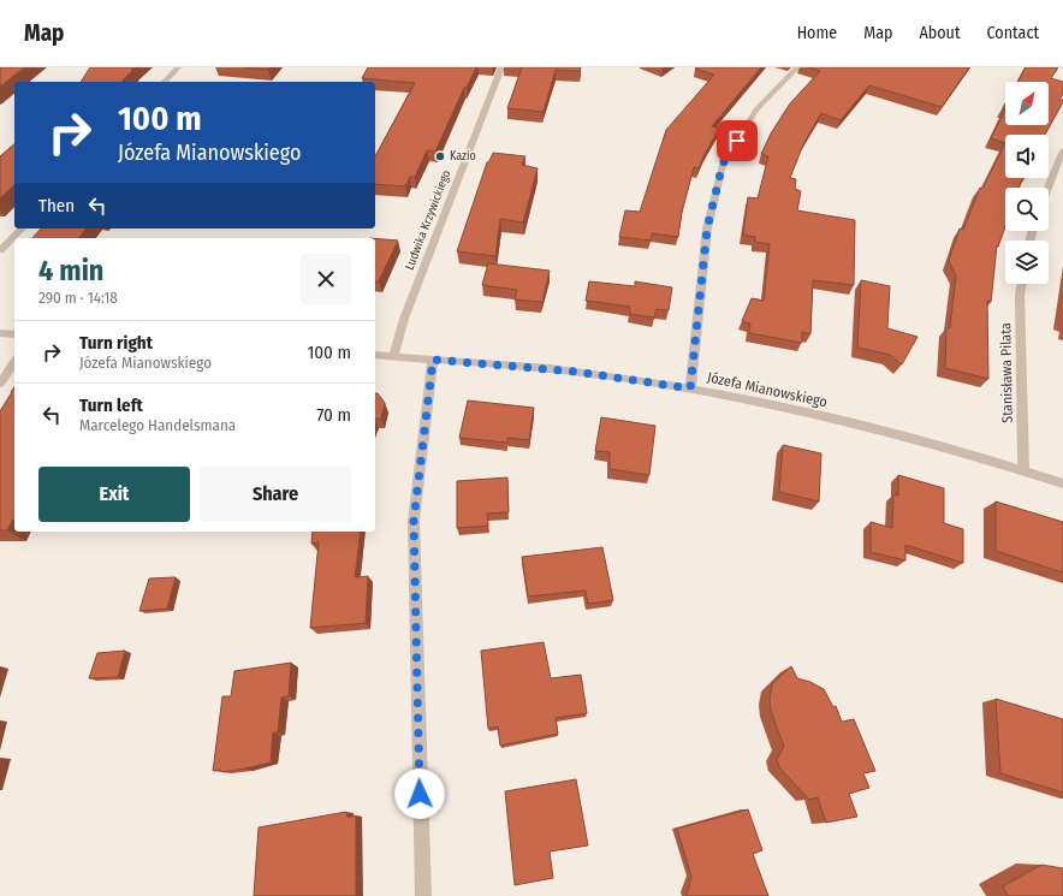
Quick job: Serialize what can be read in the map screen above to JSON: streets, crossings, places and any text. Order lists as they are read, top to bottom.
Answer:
{
  "streets": {
    "street": ["Ludwika Krzywickiego", "Stanisława Pilata", "Józefa Mianowskiego"]
  },
  "crossings": [
    ["Ludwika Krzywickiego", "Józefa Mianowskiego"],
    ["Stanisława Pilata", "Józefa Mianowskiego"]
  ],
  "places": ["Kazio"],
  "north": "top right",
  "page": {
    "header": "Map",
    "nav": [
      "Home",
      "Map",
      "About",
      "Contact"
    ],
    "turn": ["100 m", "Józefa Mianowskiego"],
    "then": "Then",
    "heading": ["4 min", "290 m · 14:18"],
    "list": [
      {
        "name": "Turn right",
        "note": "Józefa Mianowskiego",
        "value": "100 m"
      },
      {
        "name": "Turn left",
        "note": "Marcelego Handelsmana",
        "value": "70 m"
      }
    ],
    "buttons": ["Exit", "Share"]
  }
}
